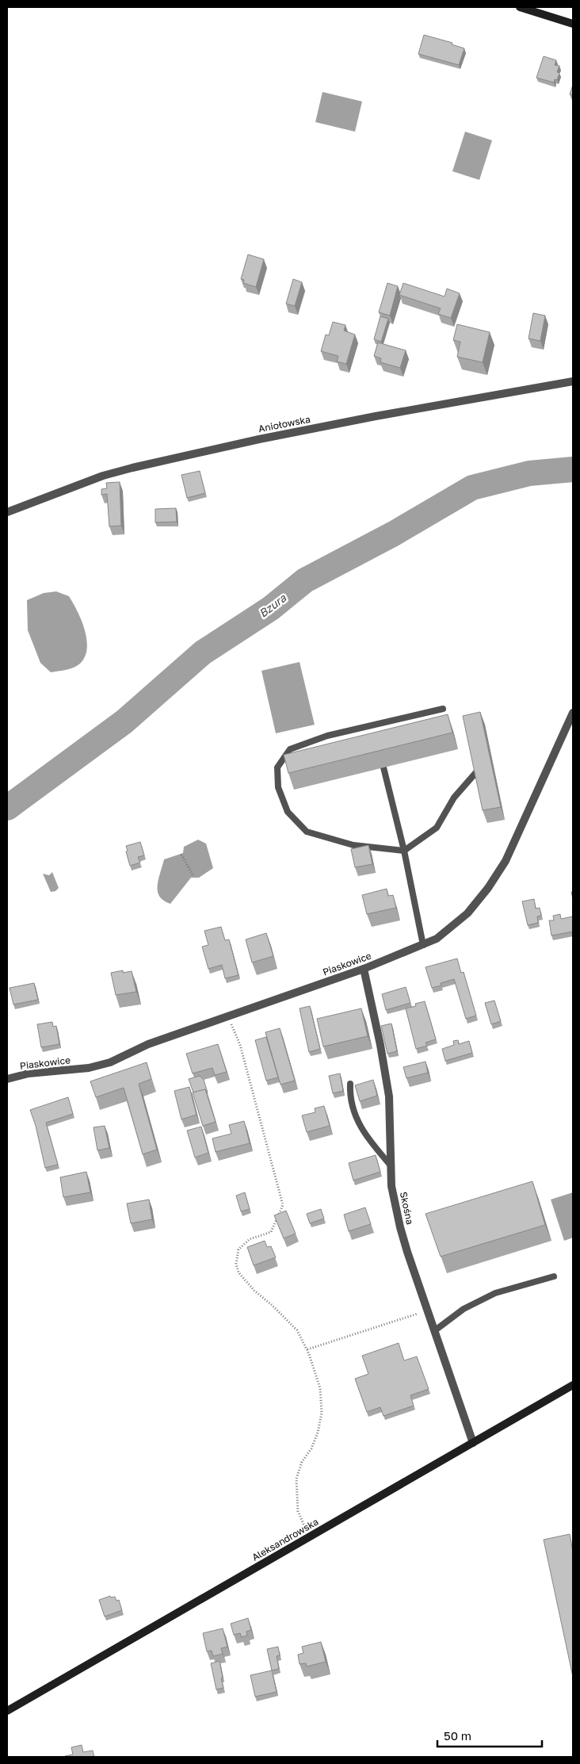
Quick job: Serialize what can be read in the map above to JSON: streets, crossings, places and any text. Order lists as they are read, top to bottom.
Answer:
{
  "streets": {
    "main road": ["Aleksandrowska"],
    "street": ["Aniołowska", "Piaskowice", "Skośna"]
  },
  "crossings": [
    ["Piaskowice", "Skośna"],
    ["Skośna", "Aleksandrowska"]
  ],
  "water": ["Bzura"],
  "scale_bar": "50 m"
}
